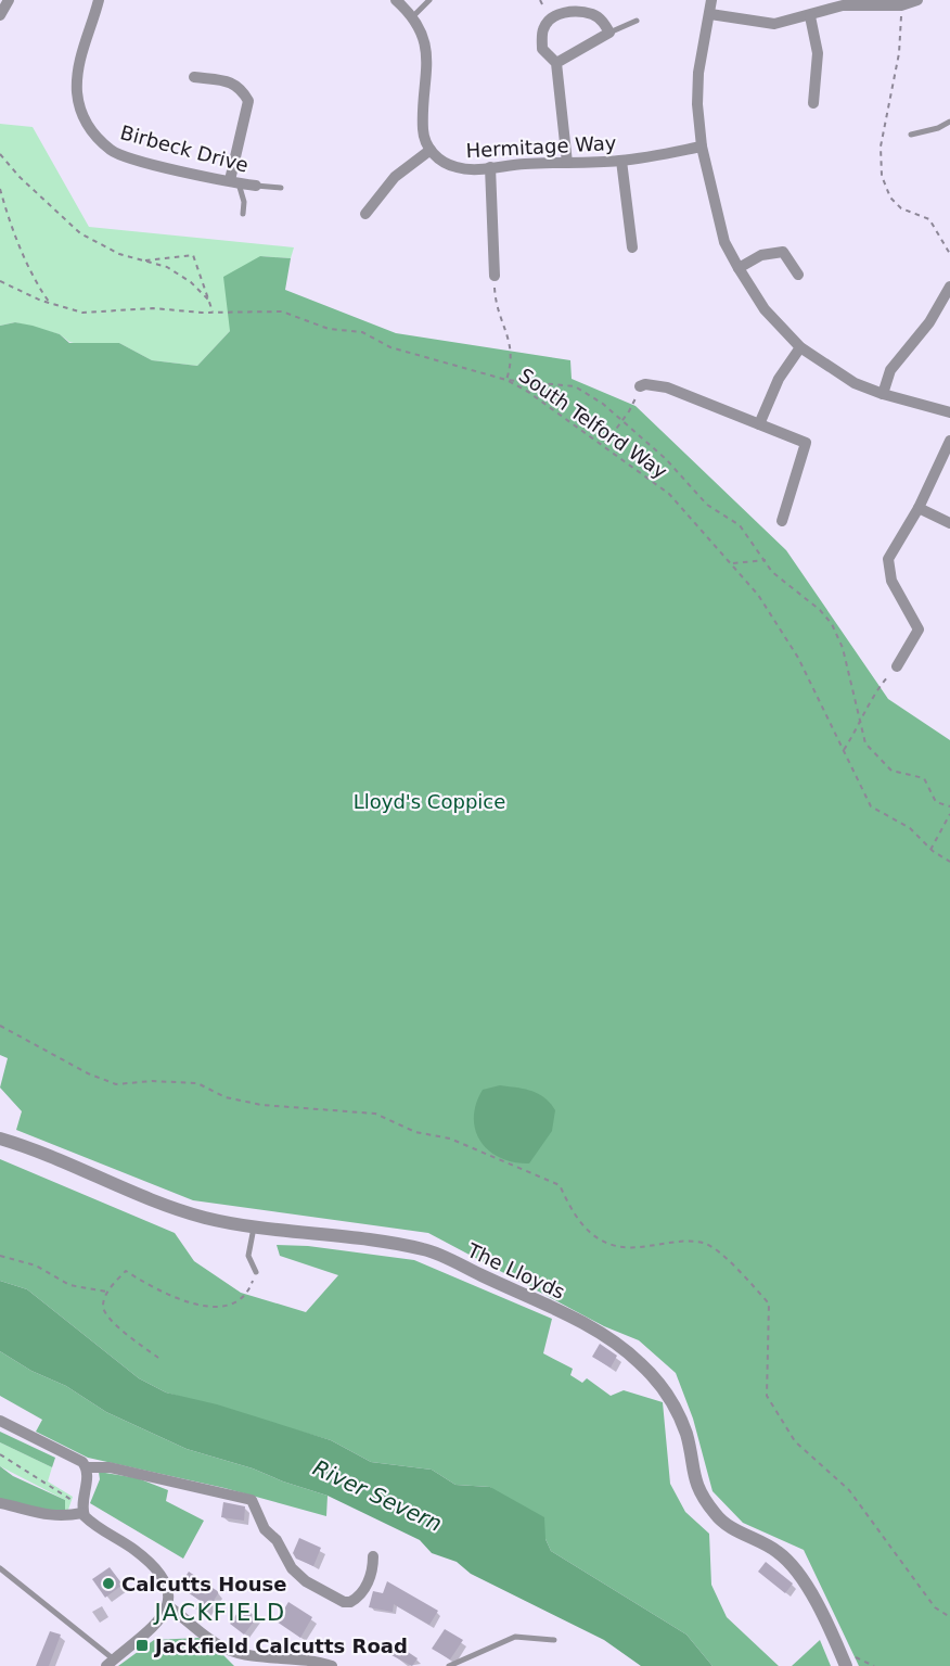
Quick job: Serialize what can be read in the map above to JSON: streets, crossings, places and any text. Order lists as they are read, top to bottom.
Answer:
{
  "streets": {
    "street": ["Hermitage Way", "Birbeck Drive", "The Lloyds"],
    "path": ["South Telford Way"]
  },
  "districts": ["JACKFIELD"],
  "water": ["River Severn"],
  "parks": ["Lloyd's Coppice"],
  "places": {
    "other": ["Calcutts House"],
    "transit": ["Jackfield Calcutts Road"]
  }
}
